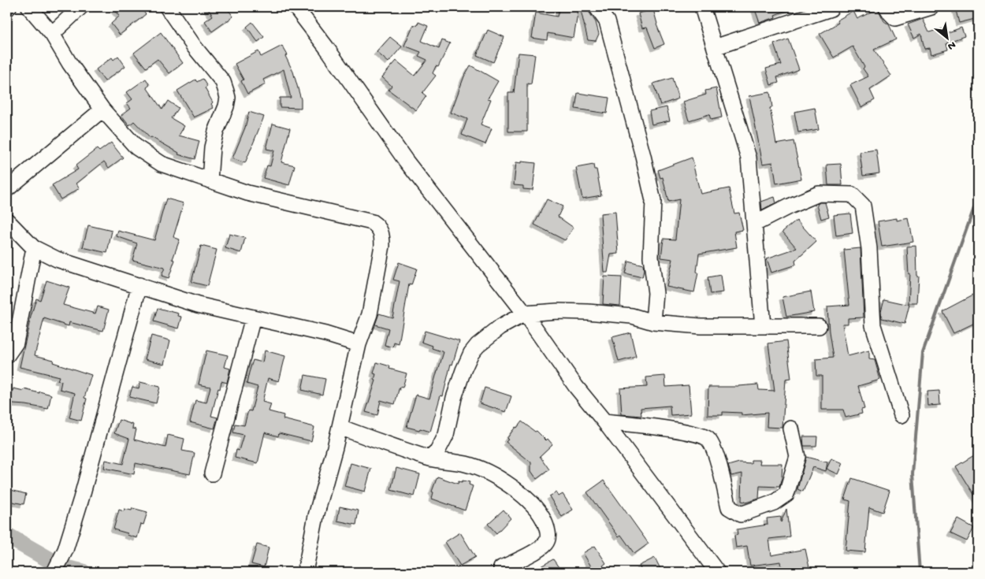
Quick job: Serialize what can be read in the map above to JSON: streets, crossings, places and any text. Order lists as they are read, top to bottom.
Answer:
{
  "north": "bottom right"
}
